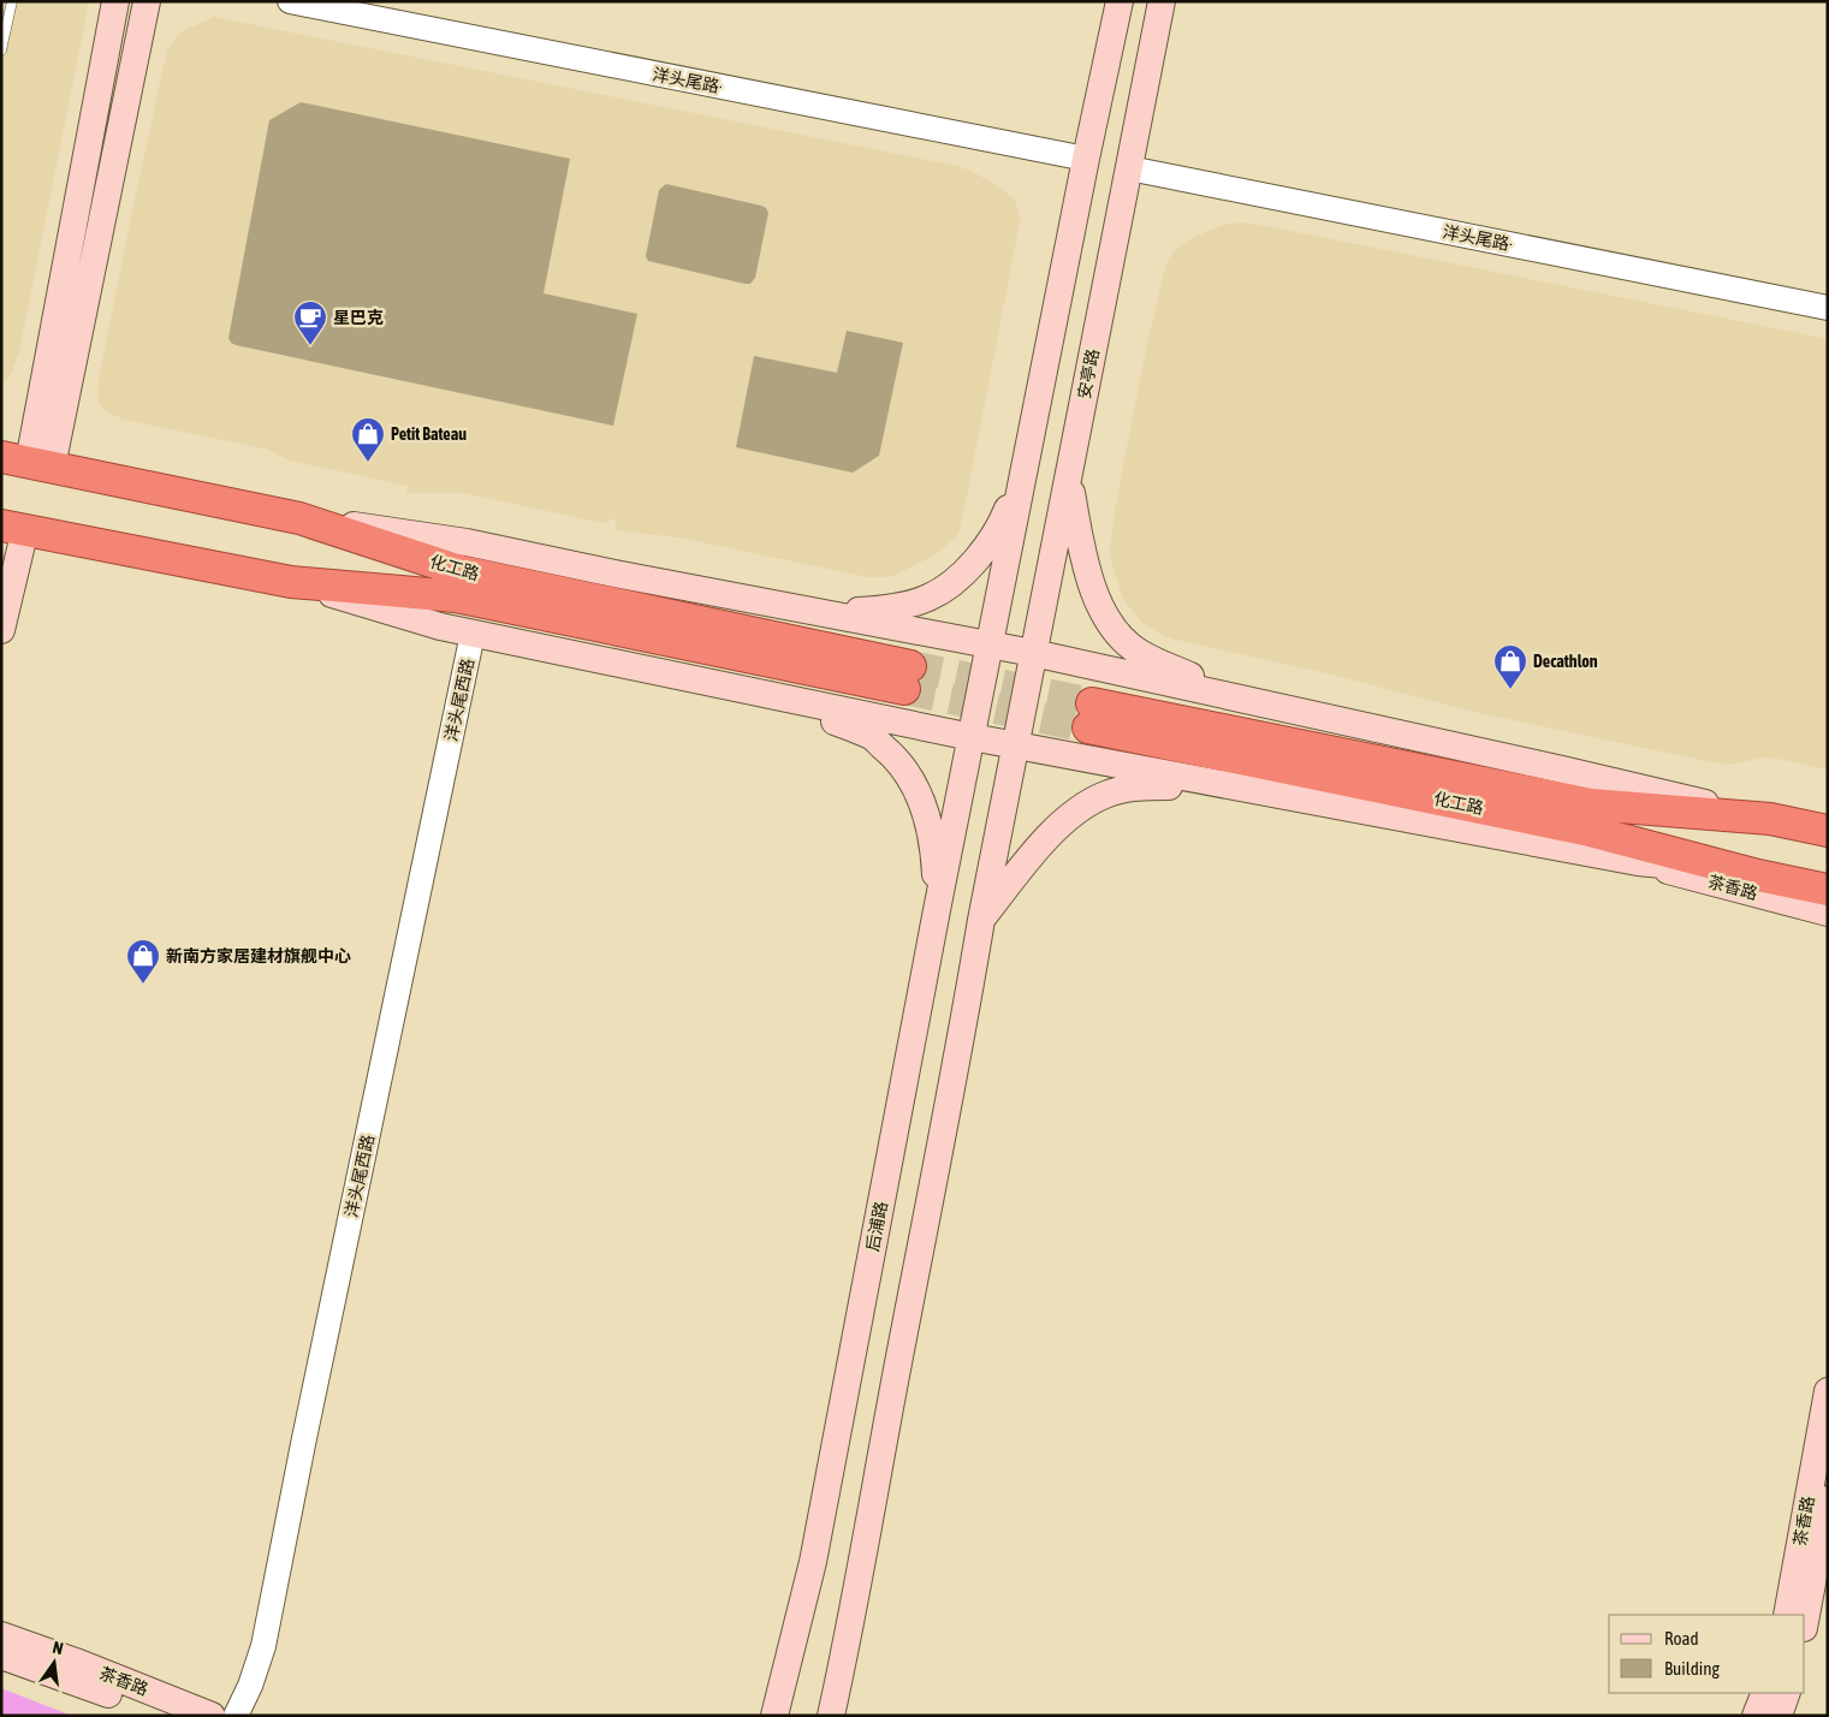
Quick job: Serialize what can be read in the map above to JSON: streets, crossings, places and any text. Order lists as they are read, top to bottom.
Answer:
{
  "streets": {
    "highway": ["化工路"],
    "main road": ["安亭路", "茶香路", "后浦路"],
    "street": ["洋头尾路·", "洋头尾西路"]
  },
  "crossings": [
    ["洋头尾路·", "安亭路"]
  ],
  "places": {
    "cafe": ["星巴克"],
    "shop": ["Petit Bateau", "Decathlon", "新南方家居建材旗舰中心"]
  },
  "legend": ["Road", "Building"],
  "north": "top"
}
